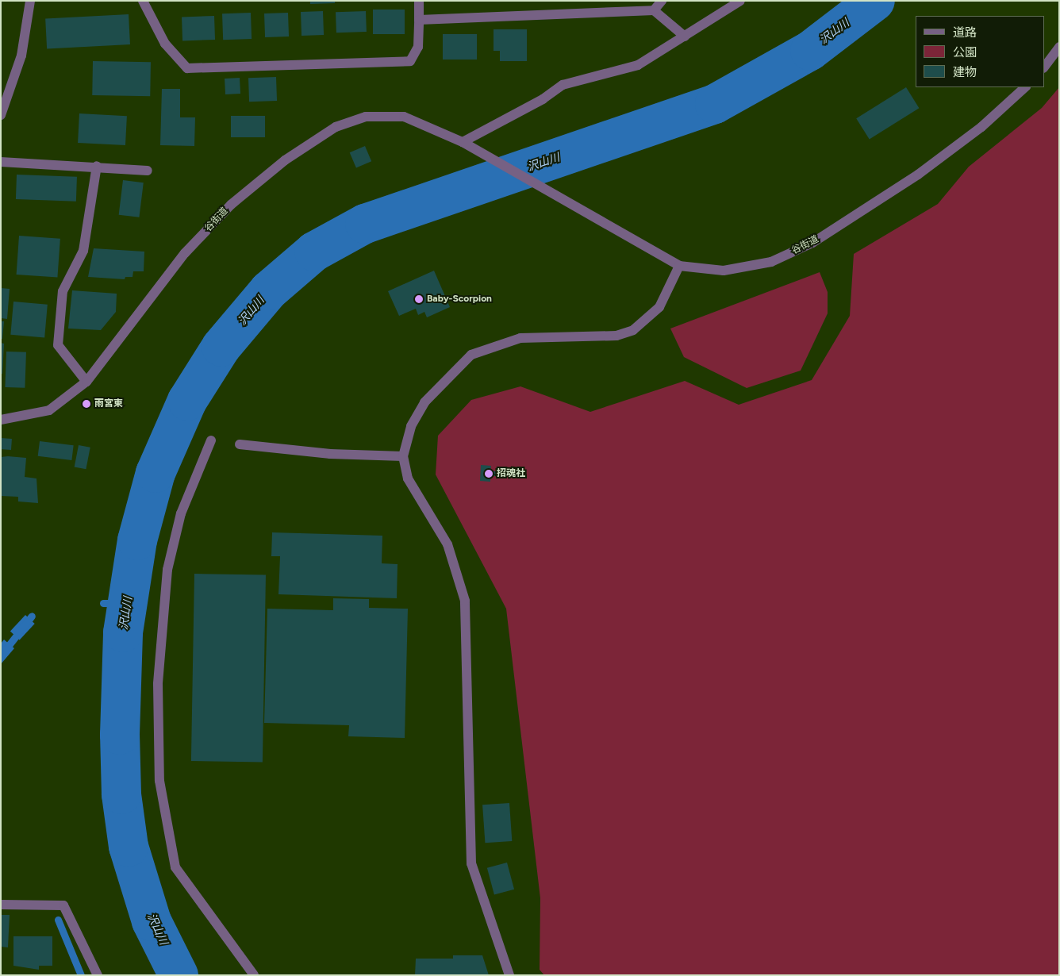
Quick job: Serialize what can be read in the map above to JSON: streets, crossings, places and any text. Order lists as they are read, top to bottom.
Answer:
{
  "streets": {
    "street": ["谷街道"]
  },
  "water": ["沢山川"],
  "places": ["Baby-Scorpion", "雨宮東", "招魂社"],
  "legend": ["道路", "公園", "建物"]
}
